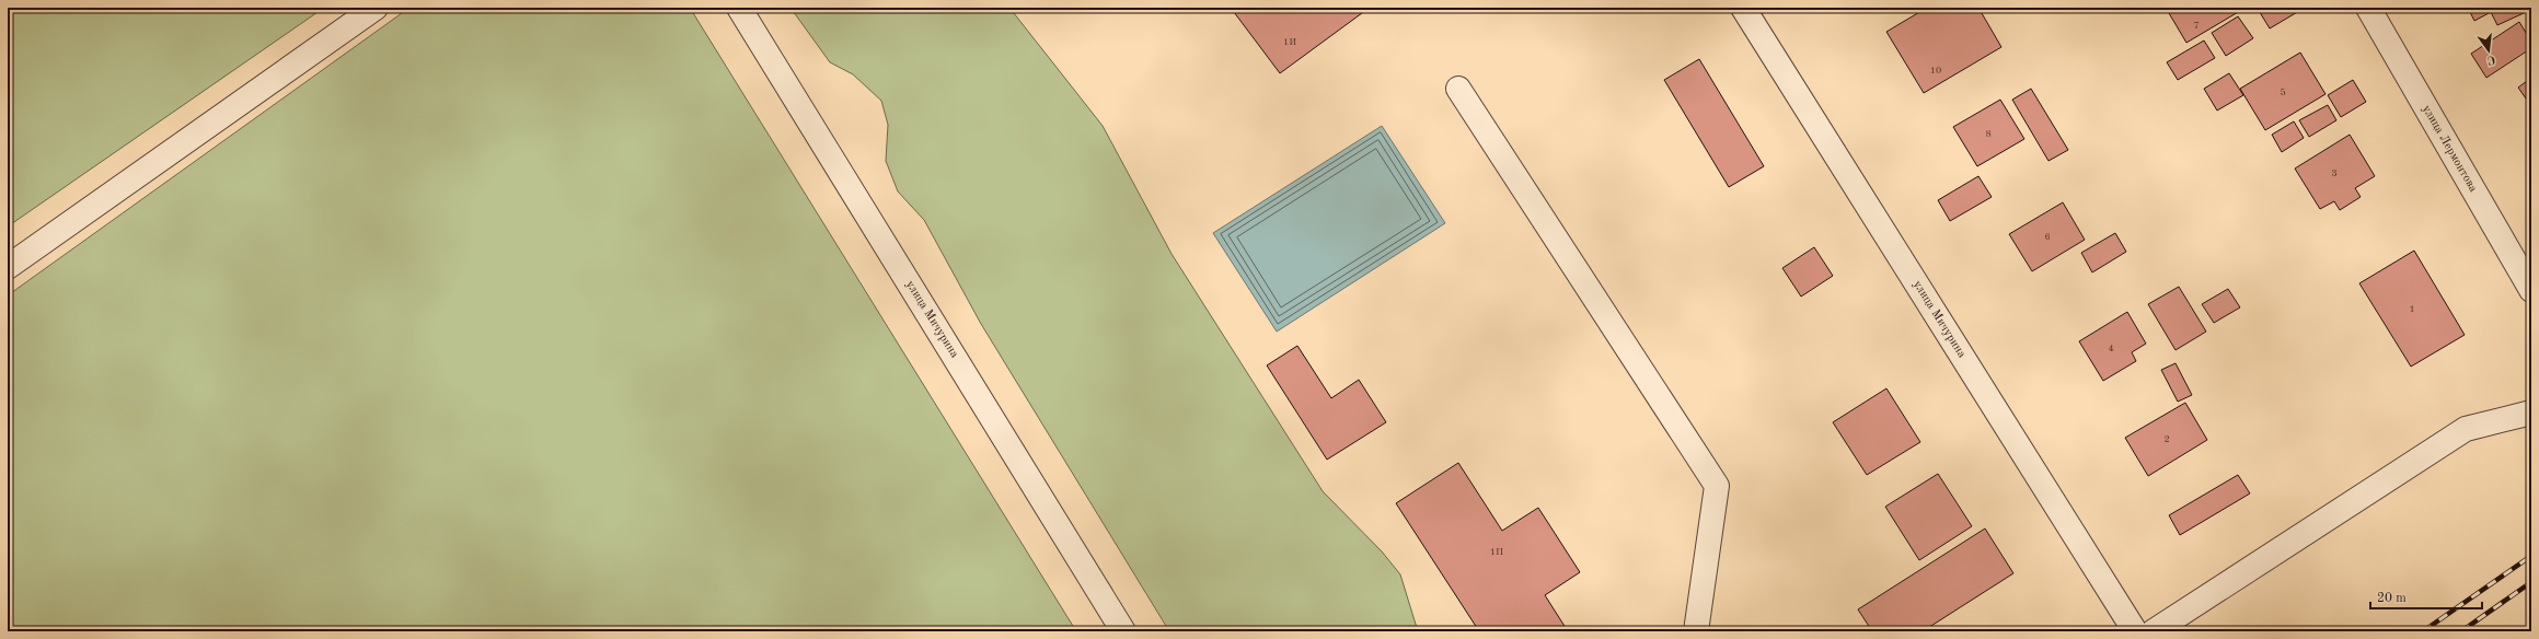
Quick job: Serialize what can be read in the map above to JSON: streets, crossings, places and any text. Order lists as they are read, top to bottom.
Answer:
{
  "streets": {
    "street": ["улица Лермонтова", "улица Мичурина"]
  },
  "house_numbers": [
    "7",
    "1И",
    "10",
    "5",
    "8",
    "3",
    "6",
    "1",
    "4",
    "2",
    "1П"
  ],
  "scale_bar": "20 m",
  "north": "bottom"
}
